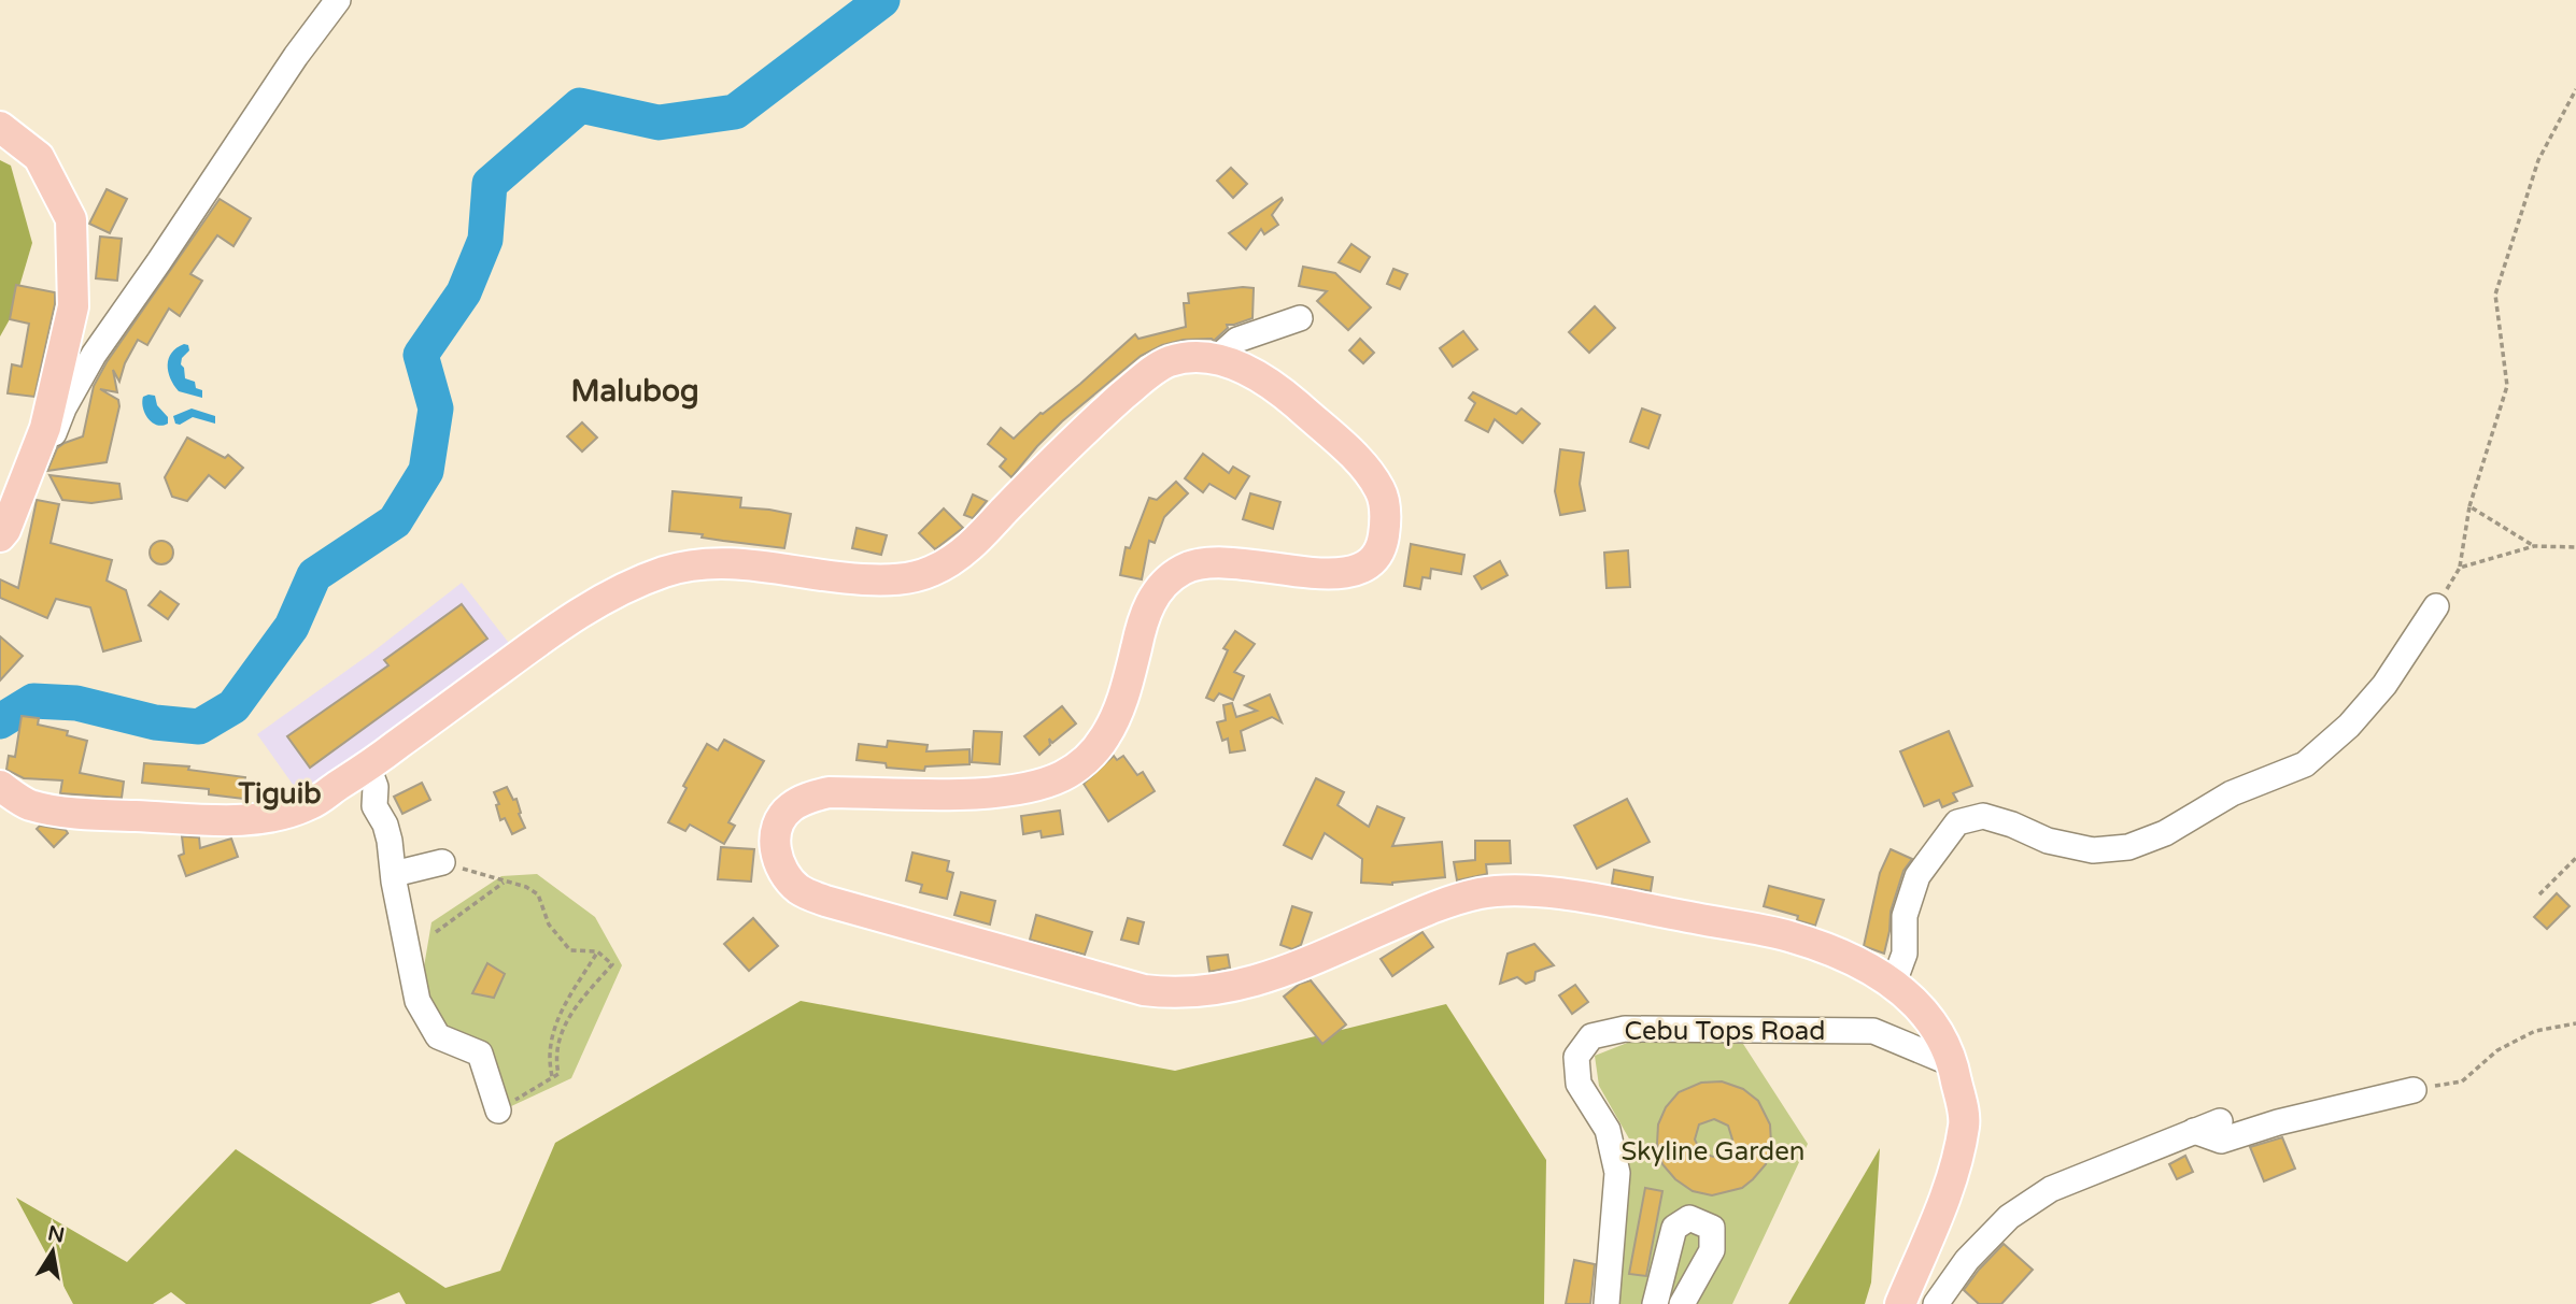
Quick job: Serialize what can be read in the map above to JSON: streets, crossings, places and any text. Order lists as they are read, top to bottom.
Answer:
{
  "streets": {
    "street": ["Cebu Tops Road"]
  },
  "districts": ["Malubog", "Tiguib"],
  "parks": ["Skyline Garden"],
  "north": "top"
}
